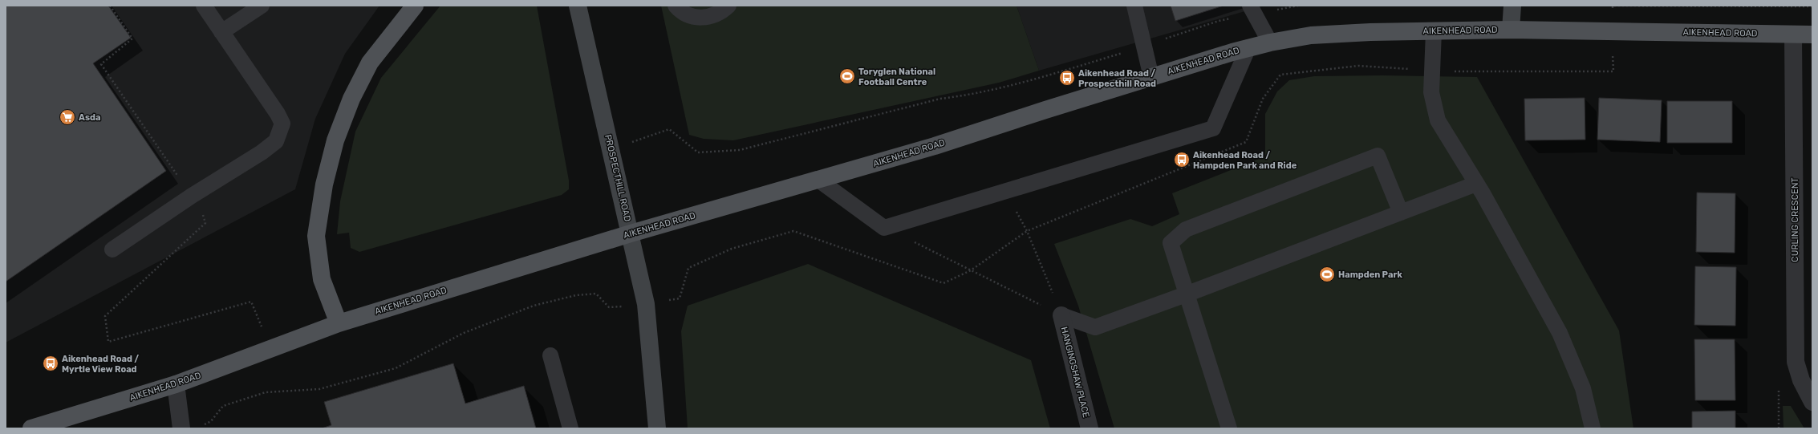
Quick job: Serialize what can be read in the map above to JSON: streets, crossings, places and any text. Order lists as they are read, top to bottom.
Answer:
{
  "streets": {
    "main road": ["AIKENHEAD ROAD", "PROSPECTHILL ROAD"],
    "street": ["CURLING CRESCENT", "HANGINGSHAW PLACE"]
  },
  "crossings": [
    ["AIKENHEAD ROAD", "PROSPECTHILL ROAD"],
    ["AIKENHEAD ROAD", "CURLING CRESCENT"]
  ],
  "places": {
    "sports": ["Toryglen National Football Centre", "Hampden Park"],
    "bus stop": ["Aikenhead Road / Prospecthill Road", "Aikenhead Road / Hampden Park and Ride", "Aikenhead Road / Myrtle View Road"],
    "supermarket": ["Asda"]
  }
}
